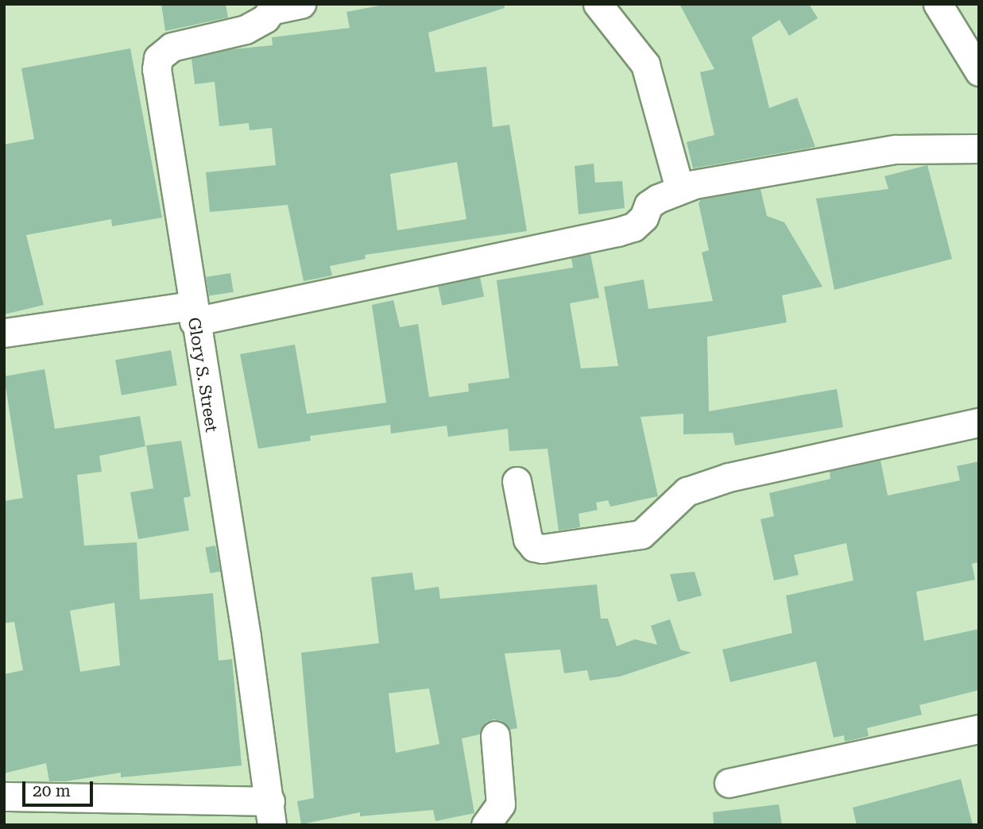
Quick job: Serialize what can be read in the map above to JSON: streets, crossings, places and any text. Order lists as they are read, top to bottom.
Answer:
{
  "streets": {
    "street": ["Glory S. Street"]
  },
  "scale_bar": "20 m"
}
